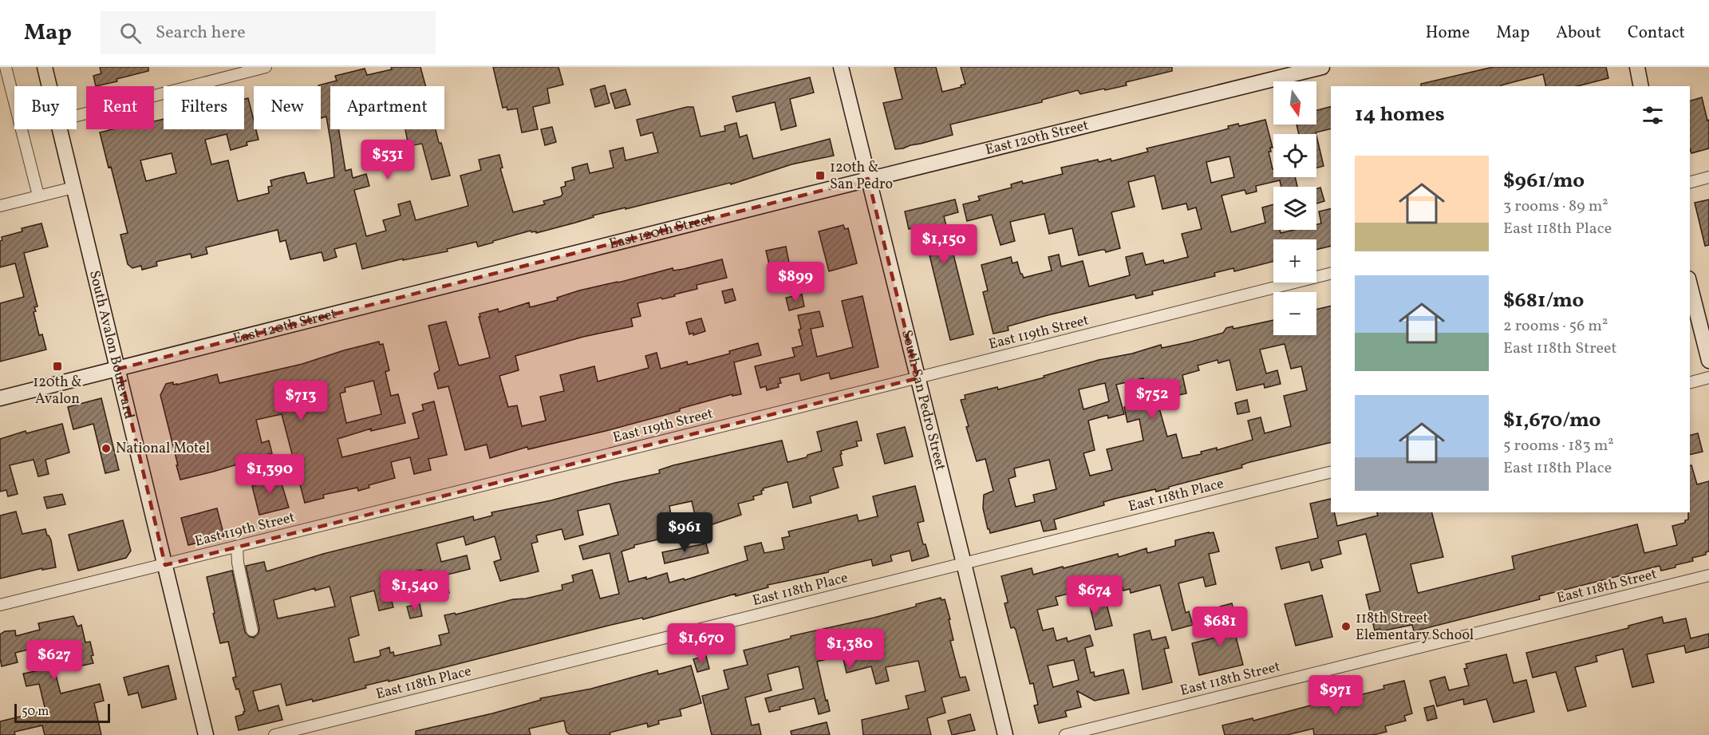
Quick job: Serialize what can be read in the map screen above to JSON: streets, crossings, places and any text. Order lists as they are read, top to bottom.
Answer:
{
  "streets": {
    "street": [
      "East 120th Street",
      "East 119th Street",
      "South Avalon Boulevard",
      "South San Pedro Street",
      "East 118th Place",
      "East 118th Street"
    ]
  },
  "crossings": [
    ["East 120th Street", "South Avalon Boulevard"],
    ["East 120th Street", "South San Pedro Street"],
    ["East 119th Street", "South Avalon Boulevard"],
    ["East 119th Street", "South San Pedro Street"],
    ["South San Pedro Street", "East 118th Place"]
  ],
  "places": {
    "transit": ["120th & San Pedro", "120th & Avalon"],
    "other": ["National Motel", "118th Street Elementary School"]
  },
  "scale_bar": "50 m",
  "north": "bottom",
  "page": {
    "header": "Map",
    "search": "Search here",
    "nav": [
      "Home",
      "Map",
      "About",
      "Contact"
    ],
    "map_buttons": ["+", "−"],
    "chip": [
      "Buy",
      "Rent",
      "Filters",
      "New",
      "Apartment"
    ],
    "heading": "14 homes",
    "price": [
      "$531",
      "$1,150",
      "$899",
      "$752",
      "$713",
      "$1,390",
      "$961",
      "$1,540",
      "$674",
      "$681",
      "$1,670",
      "$1,380",
      "$627",
      "$971"
    ],
    "list": [
      {
        "name": "$961/mo",
        "note": "3 rooms · 89 m² · East 118th Place"
      },
      {
        "name": "$681/mo",
        "note": "2 rooms · 56 m² · East 118th Street"
      },
      {
        "name": "$1,670/mo",
        "note": "5 rooms · 183 m² · East 118th Place"
      }
    ],
    "scale": "50 m"
  }
}
